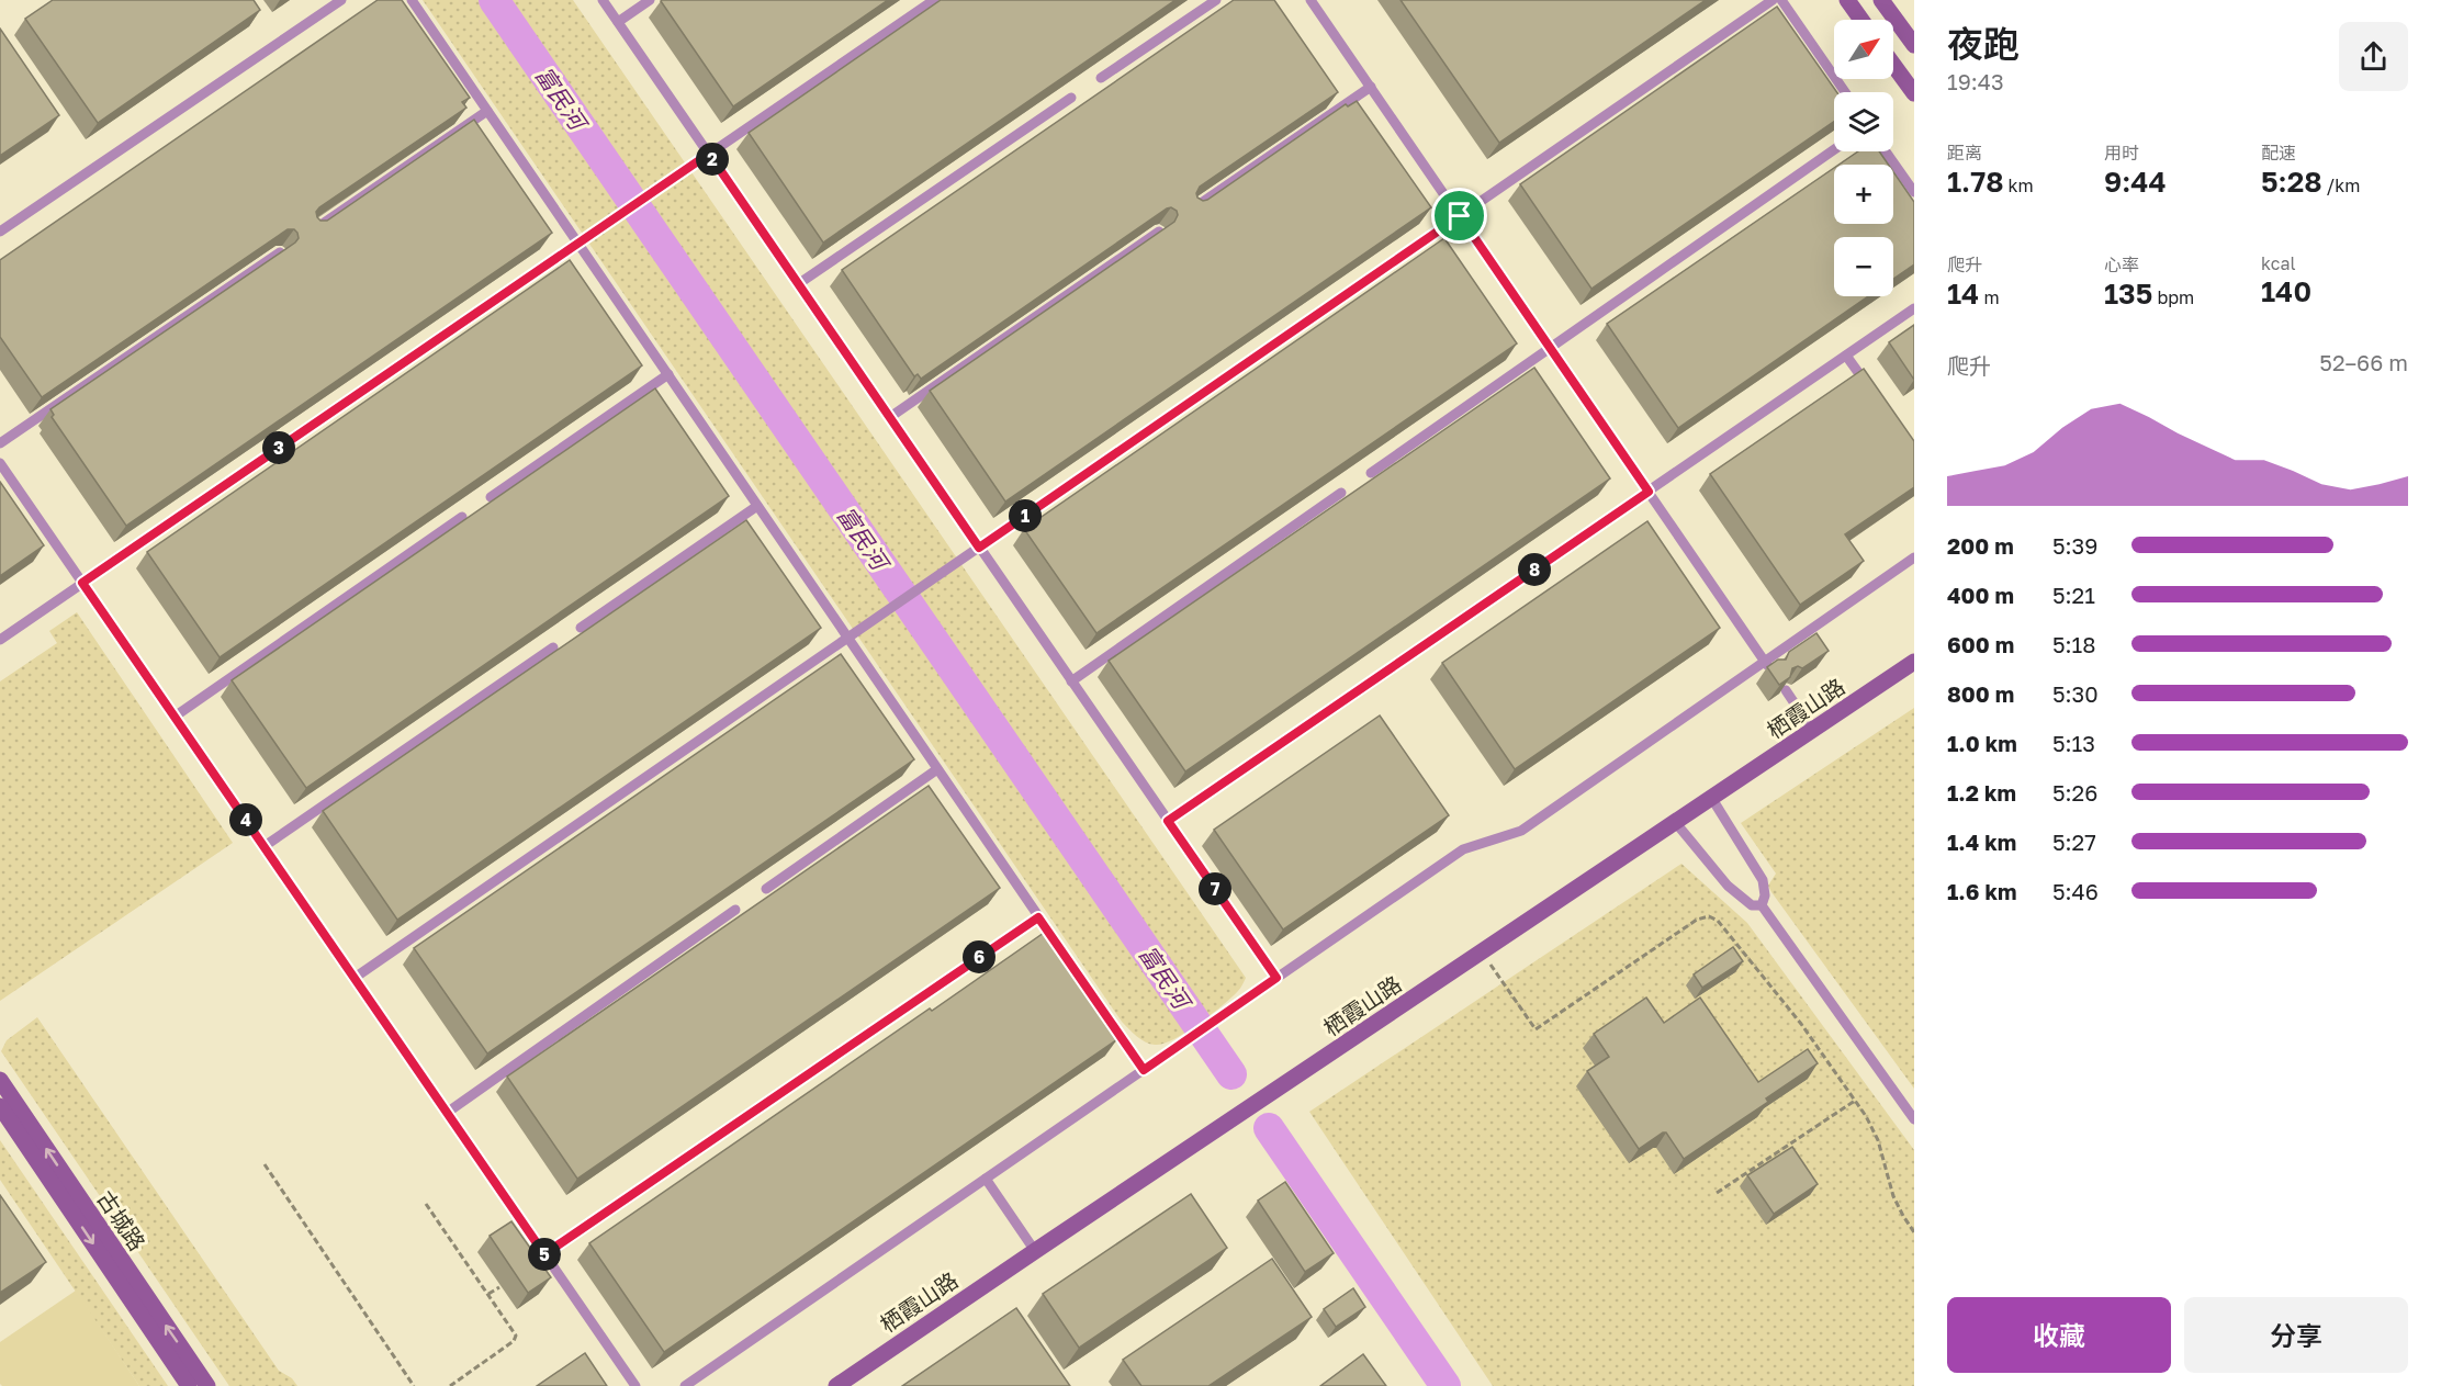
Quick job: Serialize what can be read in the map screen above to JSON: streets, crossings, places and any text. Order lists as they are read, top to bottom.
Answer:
{
  "streets": {
    "street": ["栖霞山路", "古城路"]
  },
  "water": ["富民河"],
  "north": "top right",
  "page": {
    "heading": ["夜跑", "19:43"],
    "map_buttons": ["+", "−"],
    "stats": [
      ["距离", "1.78 km"],
      ["用时", "9:44"],
      ["配速", "5:28 /km"],
      ["爬升", "14 m"],
      ["心率", "135 bpm"],
      ["kcal", "140"]
    ],
    "pins": [
      "2",
      "3",
      "1",
      "8",
      "4",
      "7",
      "6",
      "5"
    ],
    "chart": ["爬升", "52–66 m"],
    "list": [
      {
        "name": "200 m",
        "note": "5:39"
      },
      {
        "name": "400 m",
        "note": "5:21"
      },
      {
        "name": "600 m",
        "note": "5:18"
      },
      {
        "name": "800 m",
        "note": "5:30"
      },
      {
        "name": "1.0 km",
        "note": "5:13"
      },
      {
        "name": "1.2 km",
        "note": "5:26"
      },
      {
        "name": "1.4 km",
        "note": "5:27"
      },
      {
        "name": "1.6 km",
        "note": "5:46"
      }
    ],
    "buttons": ["收藏", "分享"]
  }
}
